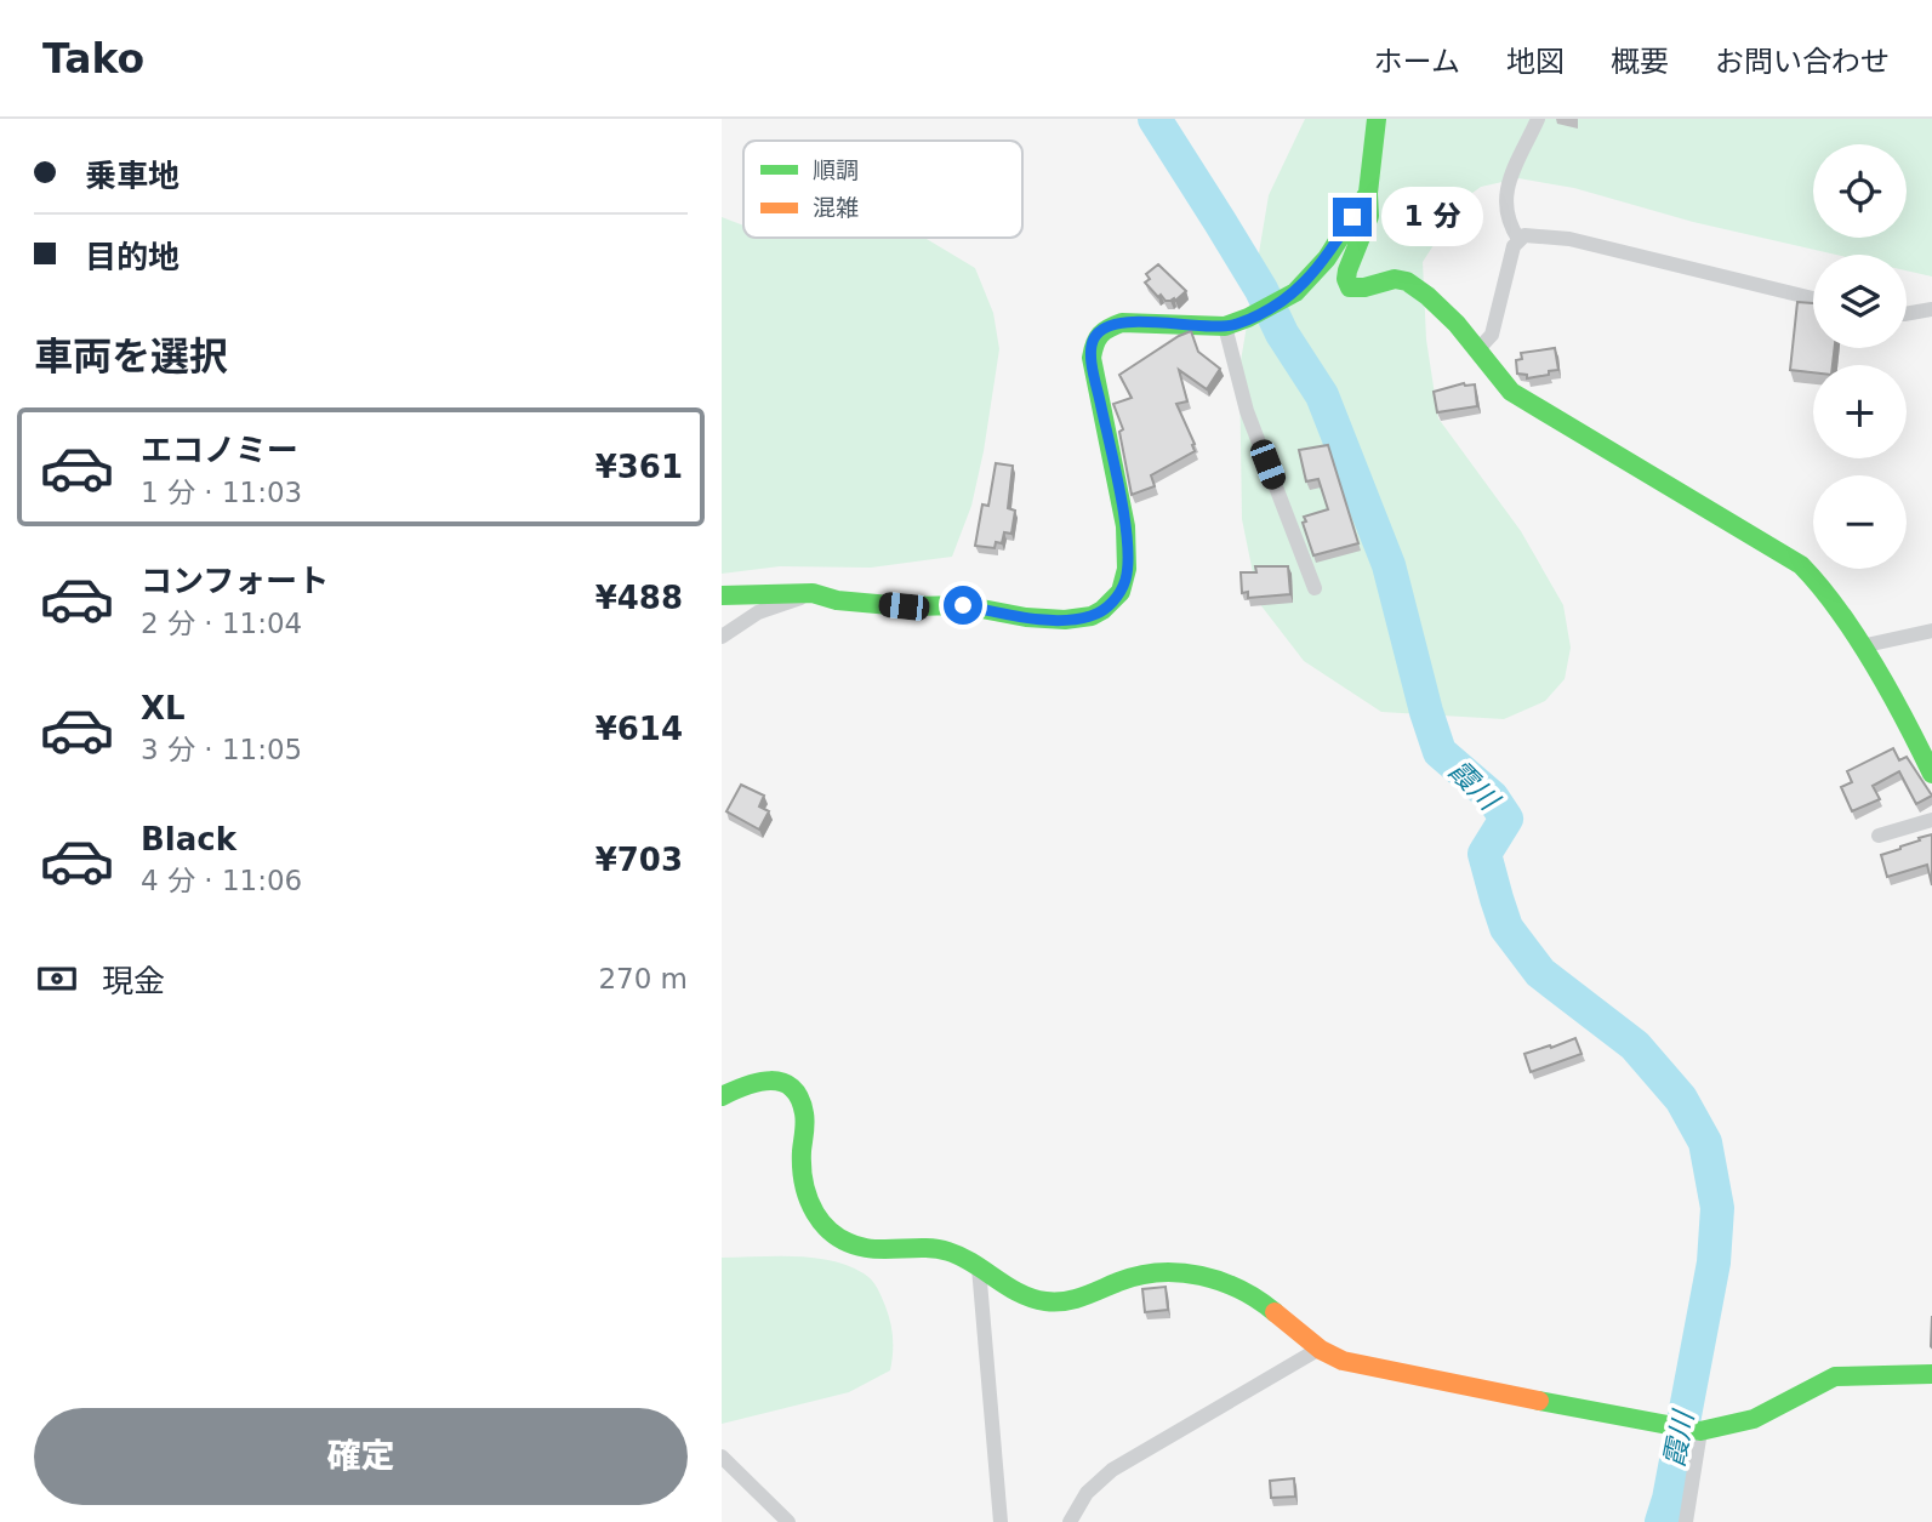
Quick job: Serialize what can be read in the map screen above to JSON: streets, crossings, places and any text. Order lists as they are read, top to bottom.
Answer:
{
  "water": ["霞川"],
  "legend": ["順調", "混雑"],
  "page": {
    "header": "Tako",
    "nav": [
      "ホーム",
      "地図",
      "概要",
      "お問い合わせ"
    ],
    "banner": ["乗車地", "目的地"],
    "map_buttons": ["+", "−"],
    "bubble": "1 分",
    "heading": "車両を選択",
    "list": [
      {
        "name": "エコノミー",
        "note": "1 分 · 11:03",
        "value": "¥361"
      },
      {
        "name": "コンフォート",
        "note": "2 分 · 11:04",
        "value": "¥488"
      },
      {
        "name": "XL",
        "note": "3 分 · 11:05",
        "value": "¥614"
      },
      {
        "name": "Black",
        "note": "4 分 · 11:06",
        "value": "¥703"
      }
    ],
    "pay": ["現金", "270 m"],
    "buttons": "確定"
  }
}
